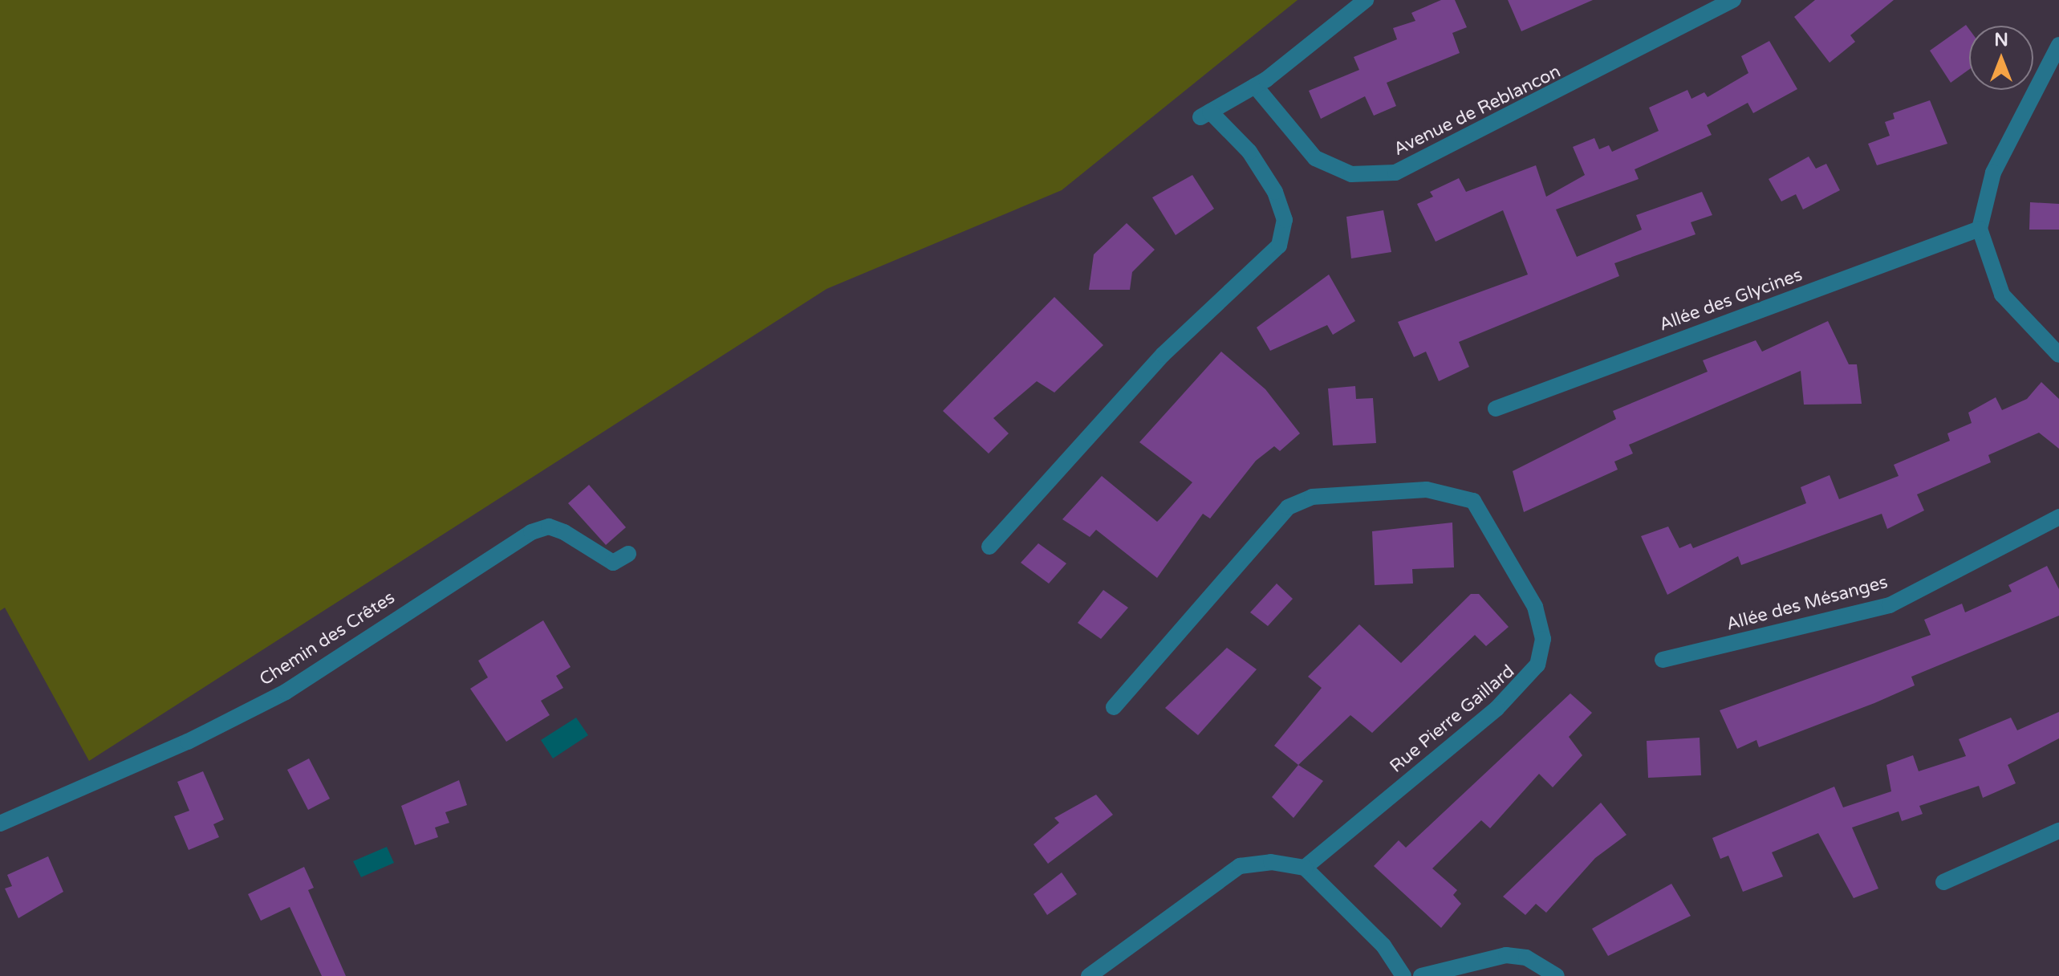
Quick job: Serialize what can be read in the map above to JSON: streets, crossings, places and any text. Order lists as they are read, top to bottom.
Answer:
{
  "streets": {
    "street": [
      "Avenue de Reblancon",
      "Allée des Glycines",
      "Allée des Mésanges",
      "Chemin des Crêtes",
      "Rue Pierre Gaillard"
    ]
  },
  "north": "top"
}
